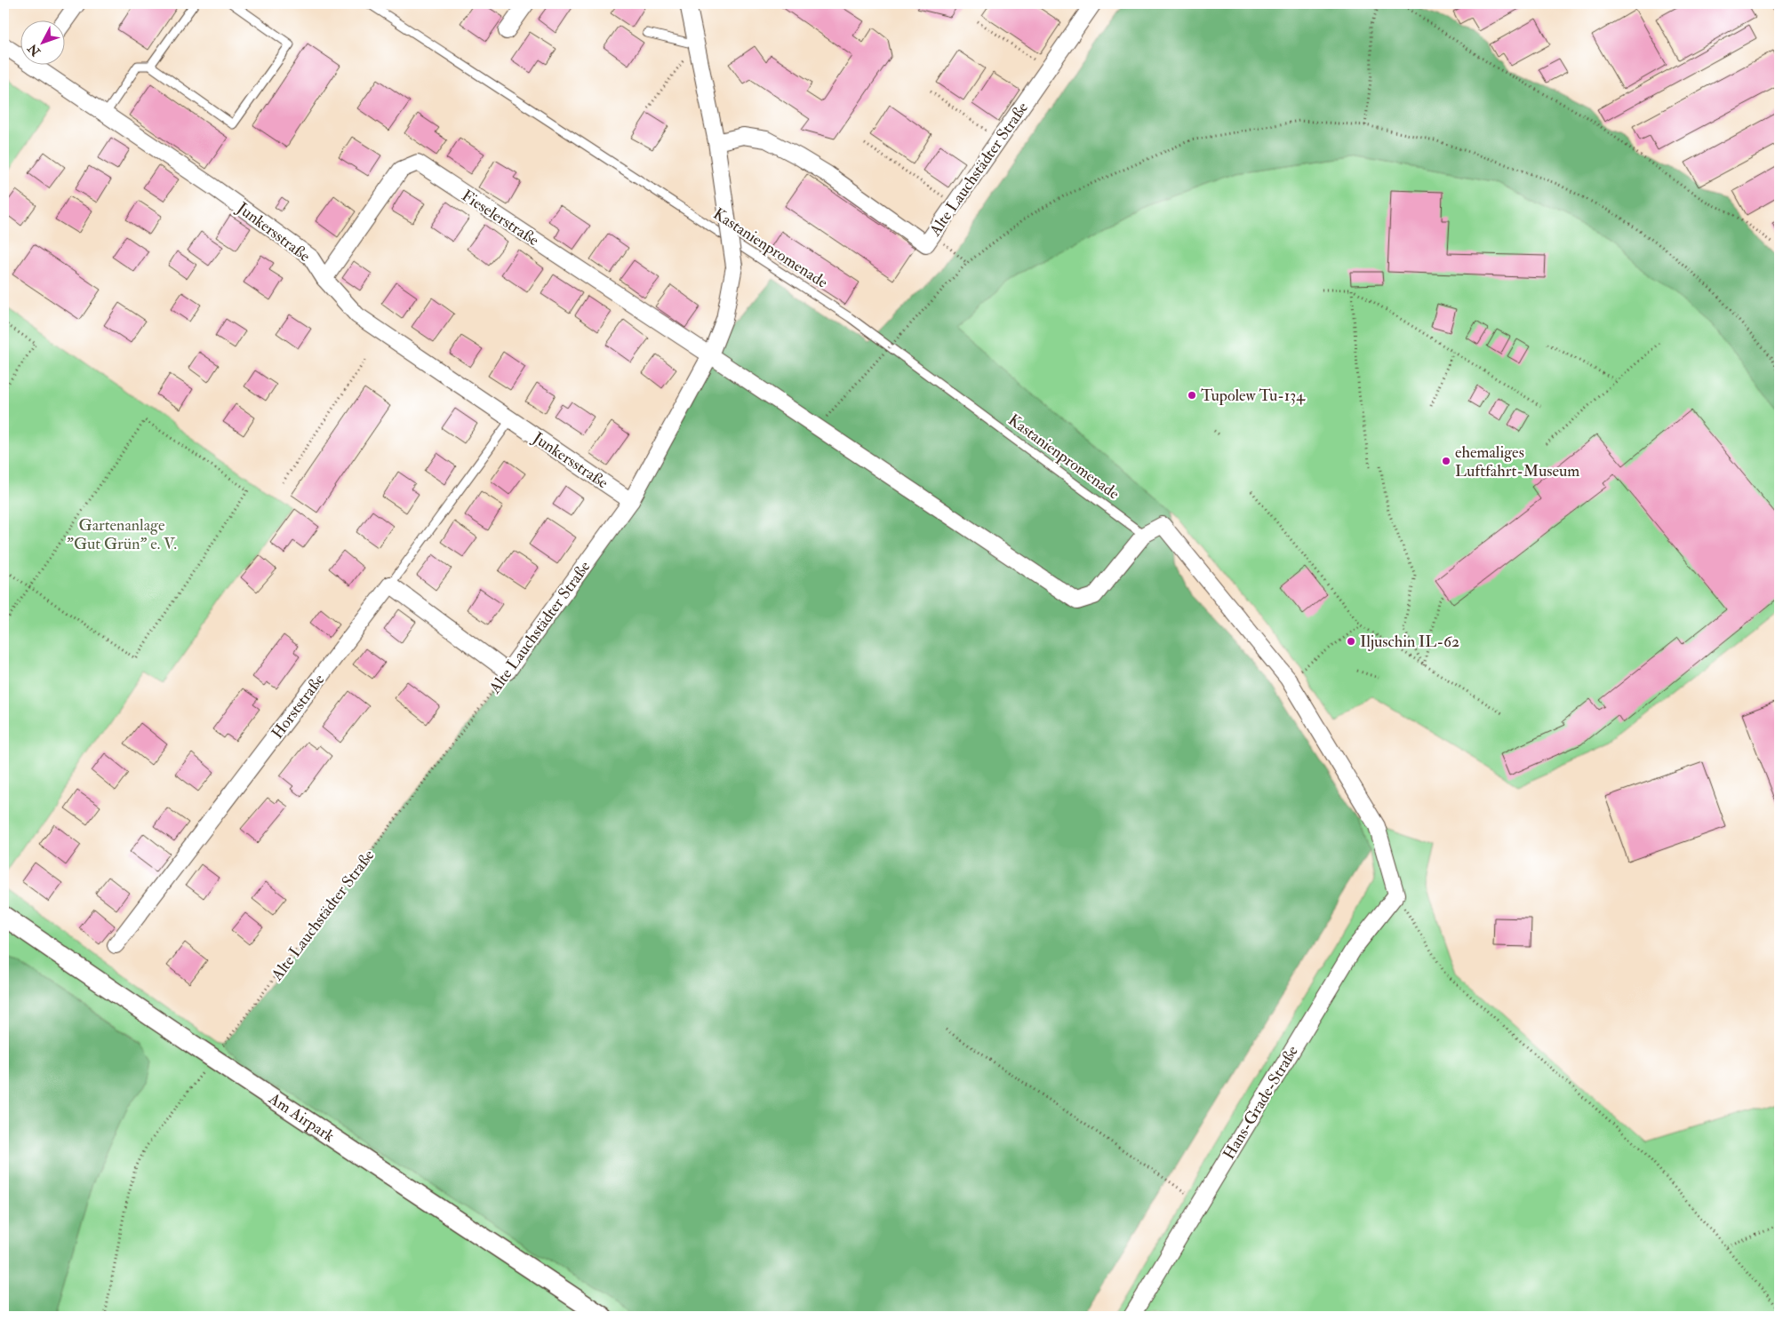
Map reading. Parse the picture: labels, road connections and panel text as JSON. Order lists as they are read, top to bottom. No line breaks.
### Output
{"streets":{"street":["Alte Lauchstädter Straße","Fieselerstraße","Junkersstraße","Horststraße","Hans-Grade-Straße","Am Airpark"],"lane":["Kastanienpromenade"]},"crossings":[["Alte Lauchstädter Straße","Fieselerstraße"],["Alte Lauchstädter Straße","Junkersstraße"],["Alte Lauchstädter Straße","Am Airpark"],["Fieselerstraße","Junkersstraße"]],"parks":["Gartenanlage \"Gut Grün\" e. V."],"places":["Tupolew Tu-134","ehemaliges Luftfahrt-Museum","Iljuschin IL-62"],"north":"bottom left"}
